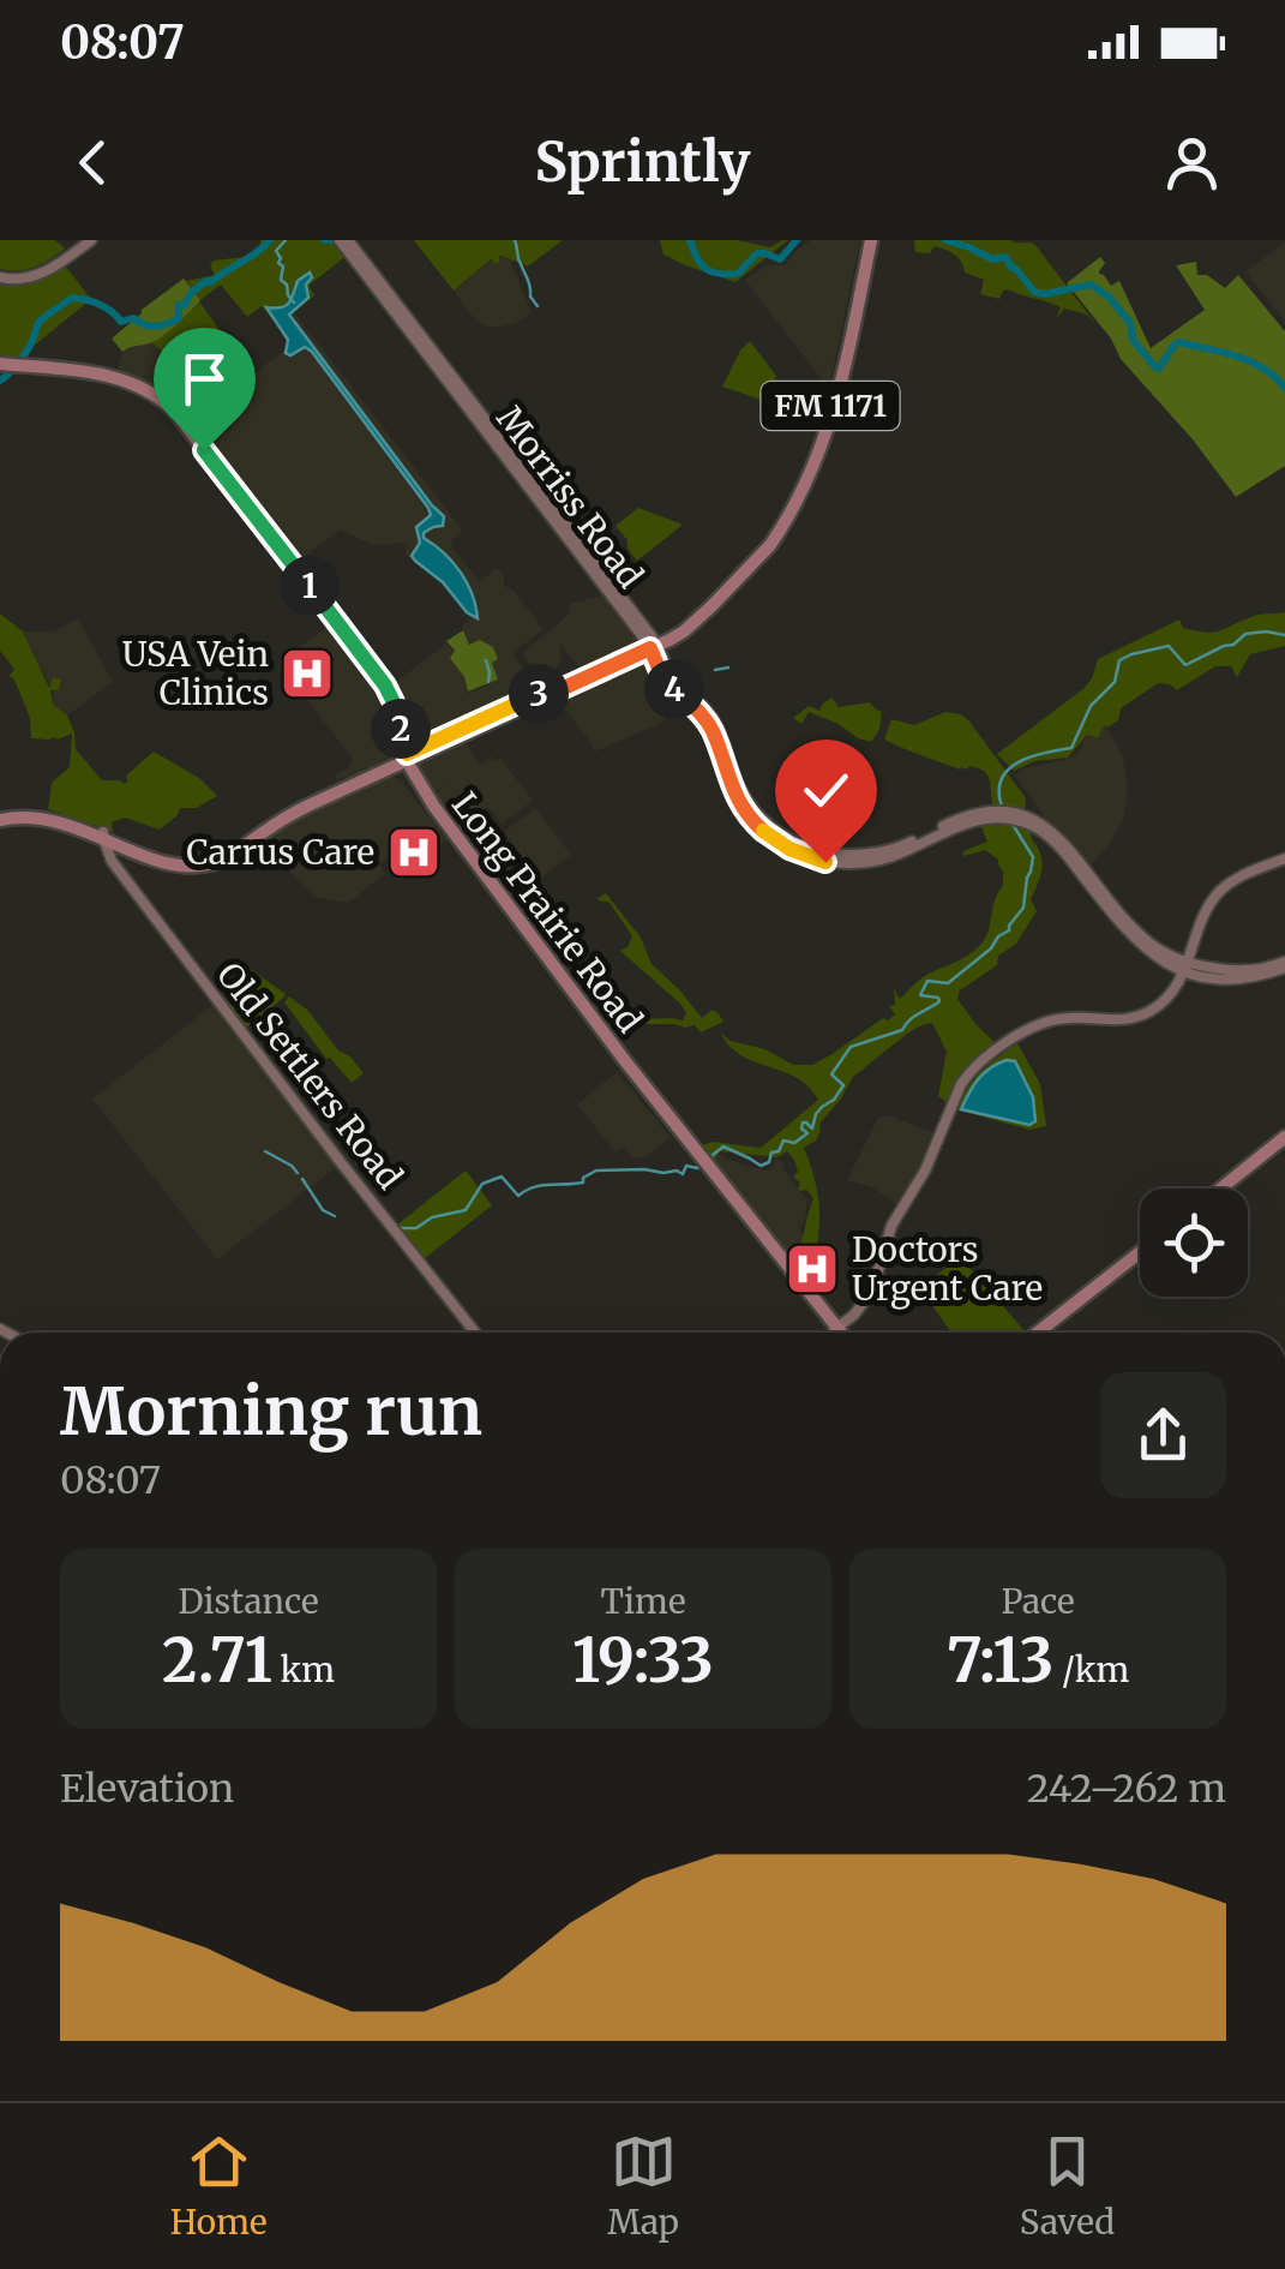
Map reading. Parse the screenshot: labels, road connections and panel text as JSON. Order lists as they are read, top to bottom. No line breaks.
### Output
{"streets":{"main road":["FM 1171","Morriss Road","Long Prairie Road","Old Settlers Road"]},"crossings":[["FM 1171","Morriss Road"],["FM 1171","Long Prairie Road"],["FM 1171","Old Settlers Road"]],"places":{"hospital":["USA Vein Clinics","Carrus Care","Doctors Urgent Care"]},"page":{"status":"08:07","header":"Sprintly","pins":["1","4","3","2"],"heading":["Morning run","08:07"],"stats":[["Distance","2.71 km"],["Time","19:33"],["Pace","7:13 /km"]],"chart":["Elevation","242–262 m"],"tabs":["Home","Map","Saved"]}}
